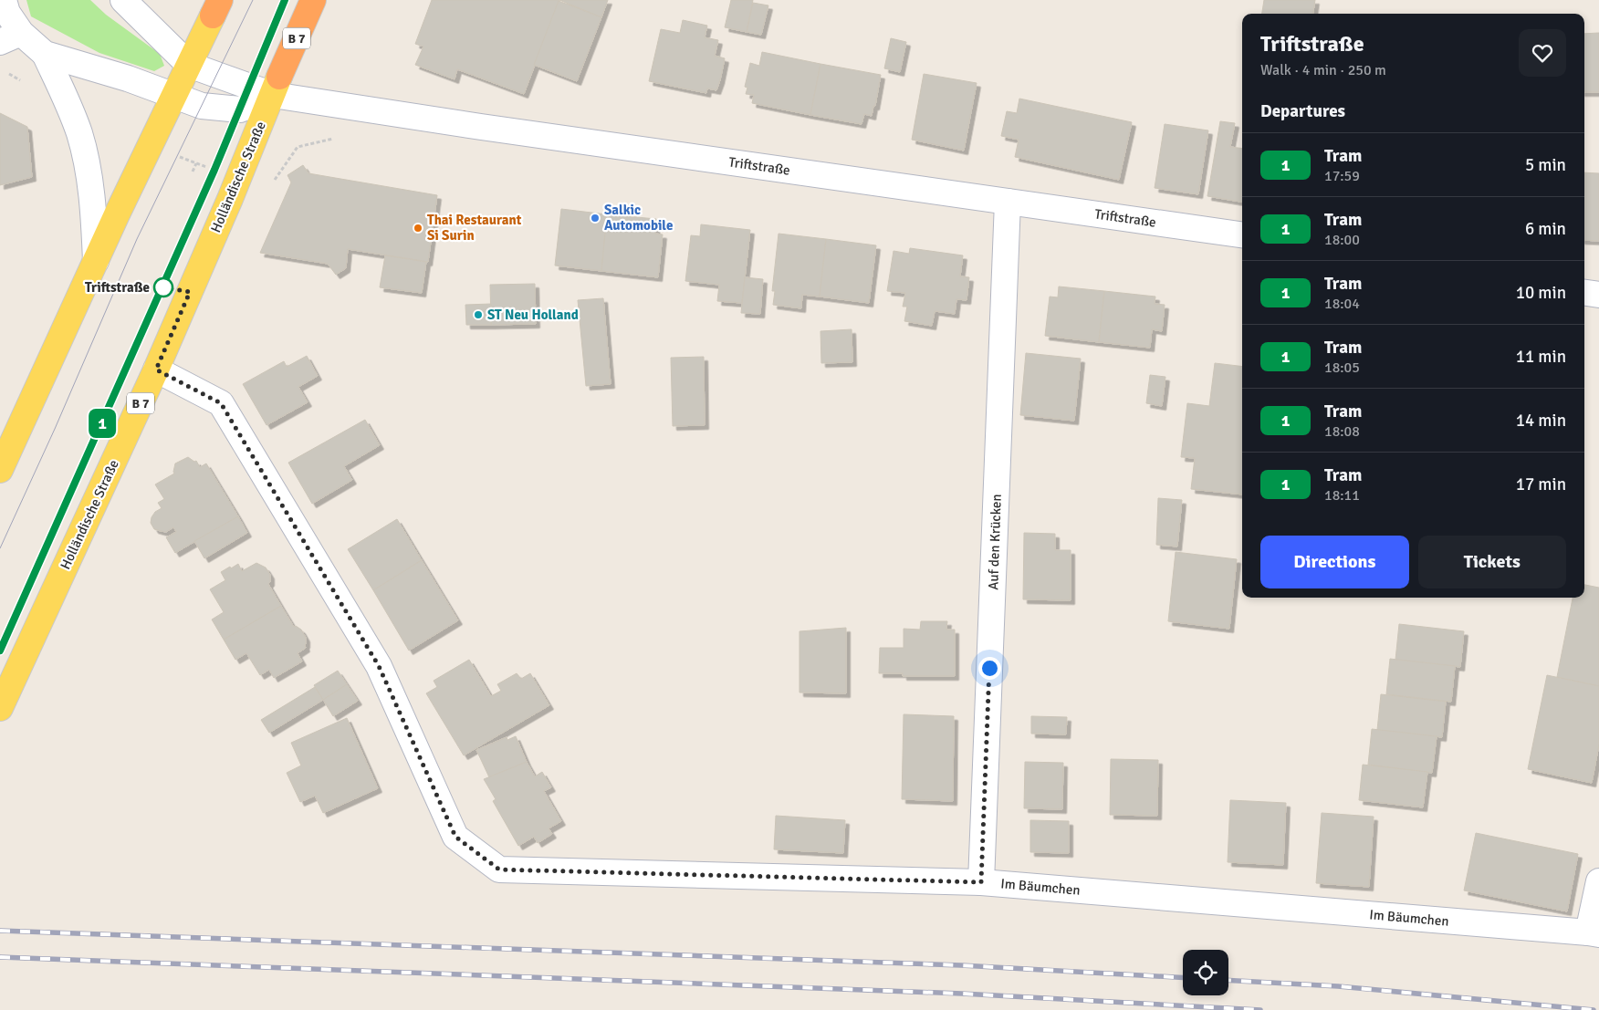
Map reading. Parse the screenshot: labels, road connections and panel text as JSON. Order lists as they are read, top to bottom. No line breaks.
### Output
{"streets":{"highway":["B 7","Holländische Straße"],"street":["Triftstraße","Auf den Krücken","Im Bäumchen"]},"crossings":[["Triftstraße","Holländische Straße"],["Triftstraße","Auf den Krücken"],["Holländische Straße","Im Bäumchen"],["Auf den Krücken","Im Bäumchen"]],"places":["Salkic Automobile","Thai Restaurant Si Surin","Triftstraße","ST Neu Holland"],"lines":["tram line 1"],"page":{"on_map":"1","heading":[["Triftstraße","Walk · 4 min · 250 m"],"Departures"],"list":[{"mark":"1","name":"Tram","note":"17:59","value":"5 min"},{"mark":"1","name":"Tram","note":"18:00","value":"6 min"},{"mark":"1","name":"Tram","note":"18:04","value":"10 min"},{"mark":"1","name":"Tram","note":"18:05","value":"11 min"},{"mark":"1","name":"Tram","note":"18:08","value":"14 min"},{"mark":"1","name":"Tram","note":"18:11","value":"17 min"}],"buttons":["Directions","Tickets"]}}
